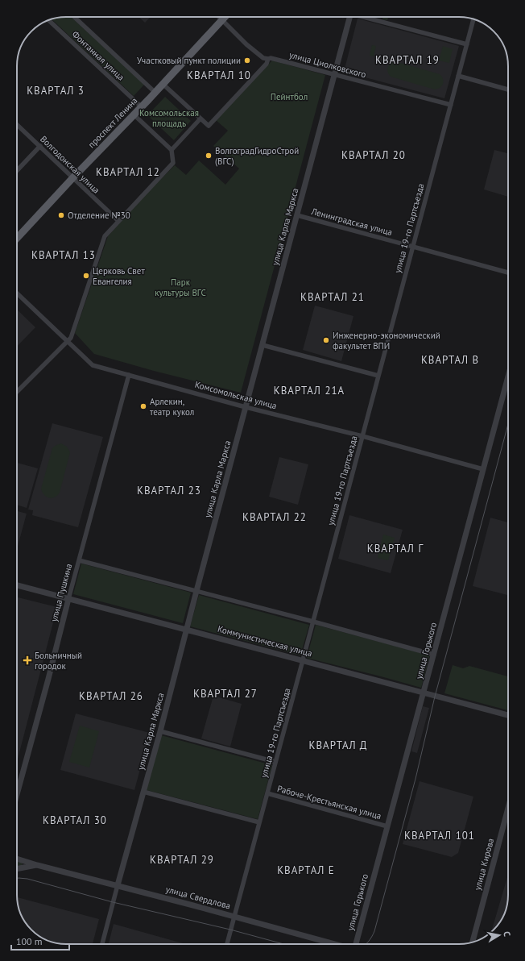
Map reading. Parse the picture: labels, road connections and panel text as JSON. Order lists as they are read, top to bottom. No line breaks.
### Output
{"streets":{"main road":["проспект Ленина"],"street":["Фонтанная улица","улица Циолковского","Волгодонская улица","Ленинградская улица","улица Карла Маркса","улица 19-го Партсъезда","Комсомольская улица","улица Пушкина","Коммунистическая улица","улица Горького","Рабоче-Крестьянская улица","улица Кирова","улица Свердлова"]},"crossings":[["Фонтанная улица","проспект Ленина"],["улица Циолковского","проспект Ленина"],["улица Циолковского","улица Карла Маркса"],["улица Циолковского","улица 19-го Партсъезда"],["проспект Ленина","Волгодонская улица"],["Ленинградская улица","улица Карла Маркса"],["Ленинградская улица","улица 19-го Партсъезда"],["улица Карла Маркса","Комсомольская улица"],["улица Карла Маркса","Коммунистическая улица"],["улица Карла Маркса","улица Свердлова"],["улица 19-го Партсъезда","Комсомольская улица"],["улица 19-го Партсъезда","Коммунистическая улица"],["улица 19-го Партсъезда","Рабоче-Крестьянская улица"],["улица 19-го Партсъезда","улица Свердлова"],["Комсомольская улица","улица Пушкина"],["Комсомольская улица","улица Горького"],["улица Пушкина","Коммунистическая улица"],["Коммунистическая улица","улица Горького"],["улица Горького","Рабоче-Крестьянская улица"]],"districts":["КВАРТАЛ 19","КВАРТАЛ 10","КВАРТАЛ 3","КВАРТАЛ 20","КВАРТАЛ 12","КВАРТАЛ 13","КВАРТАЛ 21","КВАРТАЛ В","КВАРТАЛ 21А","КВАРТАЛ 23","КВАРТАЛ 22","КВАРТАЛ Г","КВАРТАЛ 27","КВАРТАЛ 26","КВАРТАЛ Д","КВАРТАЛ 30","КВАРТАЛ 101","КВАРТАЛ 29","КВАРТАЛ Е"],"parks":["Пейнтбол","Комсомольская площадь","Парк культуры ВГС"],"places":{"other":["Участковый пункт полиции","ВолгоградГидроСтрой (ВГС)","Отделение №30","Церковь Свет Евангелия","Инженерно-экономический факультет ВПИ","Арлекин, театр кукол"],"health":["Больничный городок"]},"scale_bar":"100 m","north":"right"}
